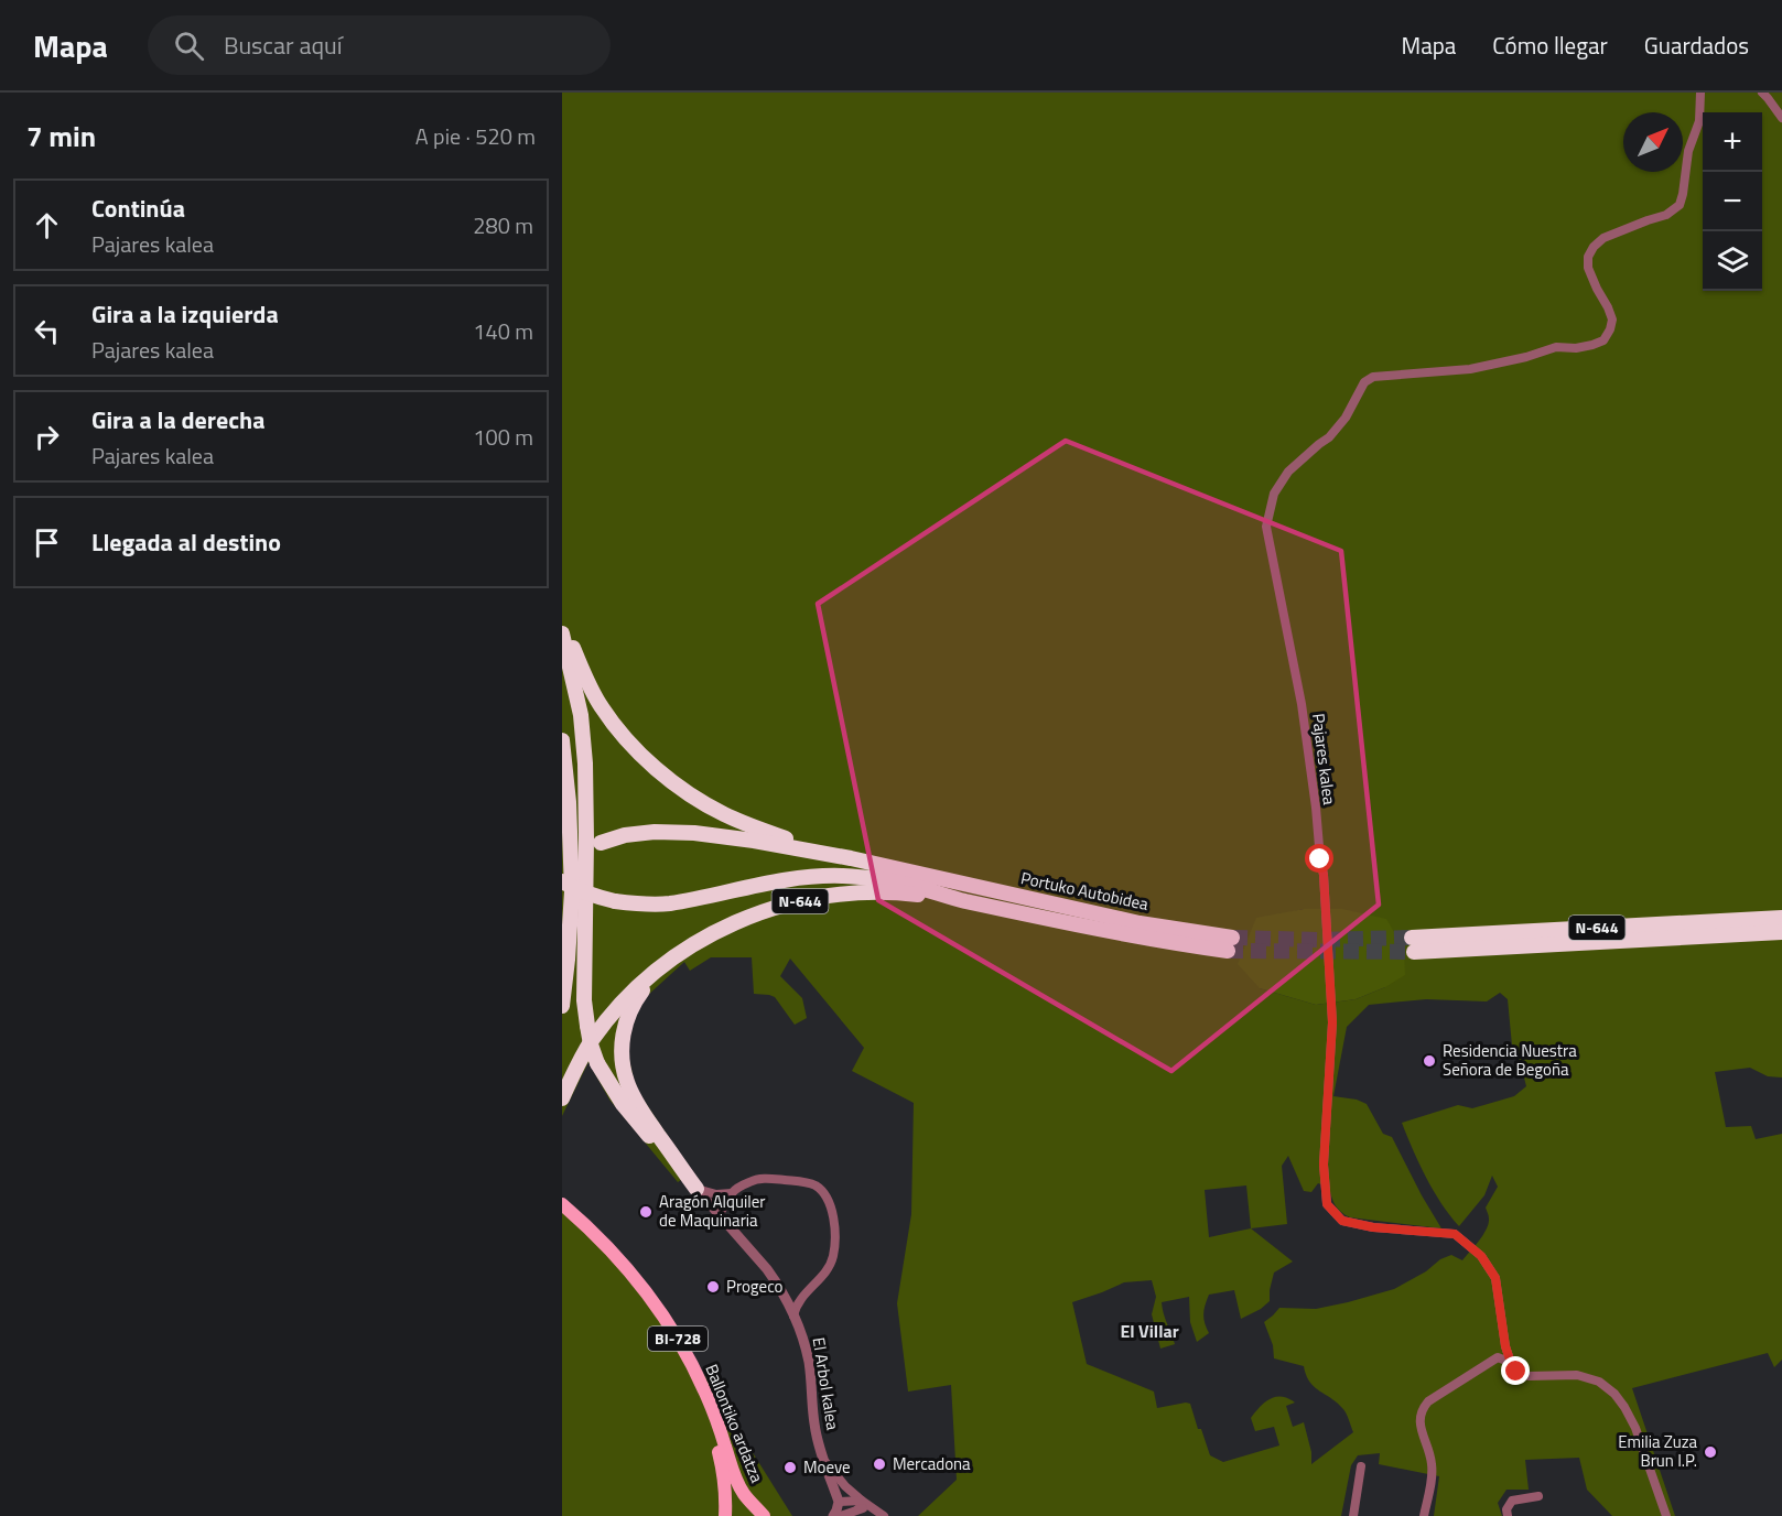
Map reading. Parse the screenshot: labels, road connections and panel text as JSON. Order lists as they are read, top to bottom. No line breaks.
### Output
{"streets":{"highway":["Portuko Autobidea","N-644"],"main road":["BI-728","Ballontiko ardatza"],"street":["Pajares kalea","El Arbol kalea"]},"crossings":[["Portuko Autobidea","N-644"],["N-644","El Arbol kalea"]],"districts":["El Villar"],"places":["Residencia Nuestra Señora de Begoña","Aragón Alquiler de Maquinaria","Progeco","Emilia Zuza Brun I.P.","Mercadona","Moeve"],"north":"top right","page":{"header":"Mapa","search":"Buscar aquí","nav":["Mapa","Cómo llegar","Guardados"],"heading":["7 min","A pie · 520 m"],"map_buttons":["+","−"],"list":[["Continúa","Pajares kalea","280 m"],["Gira a la izquierda","Pajares kalea","140 m"],["Gira a la derecha","Pajares kalea","100 m"],"Llegada al destino"]}}
